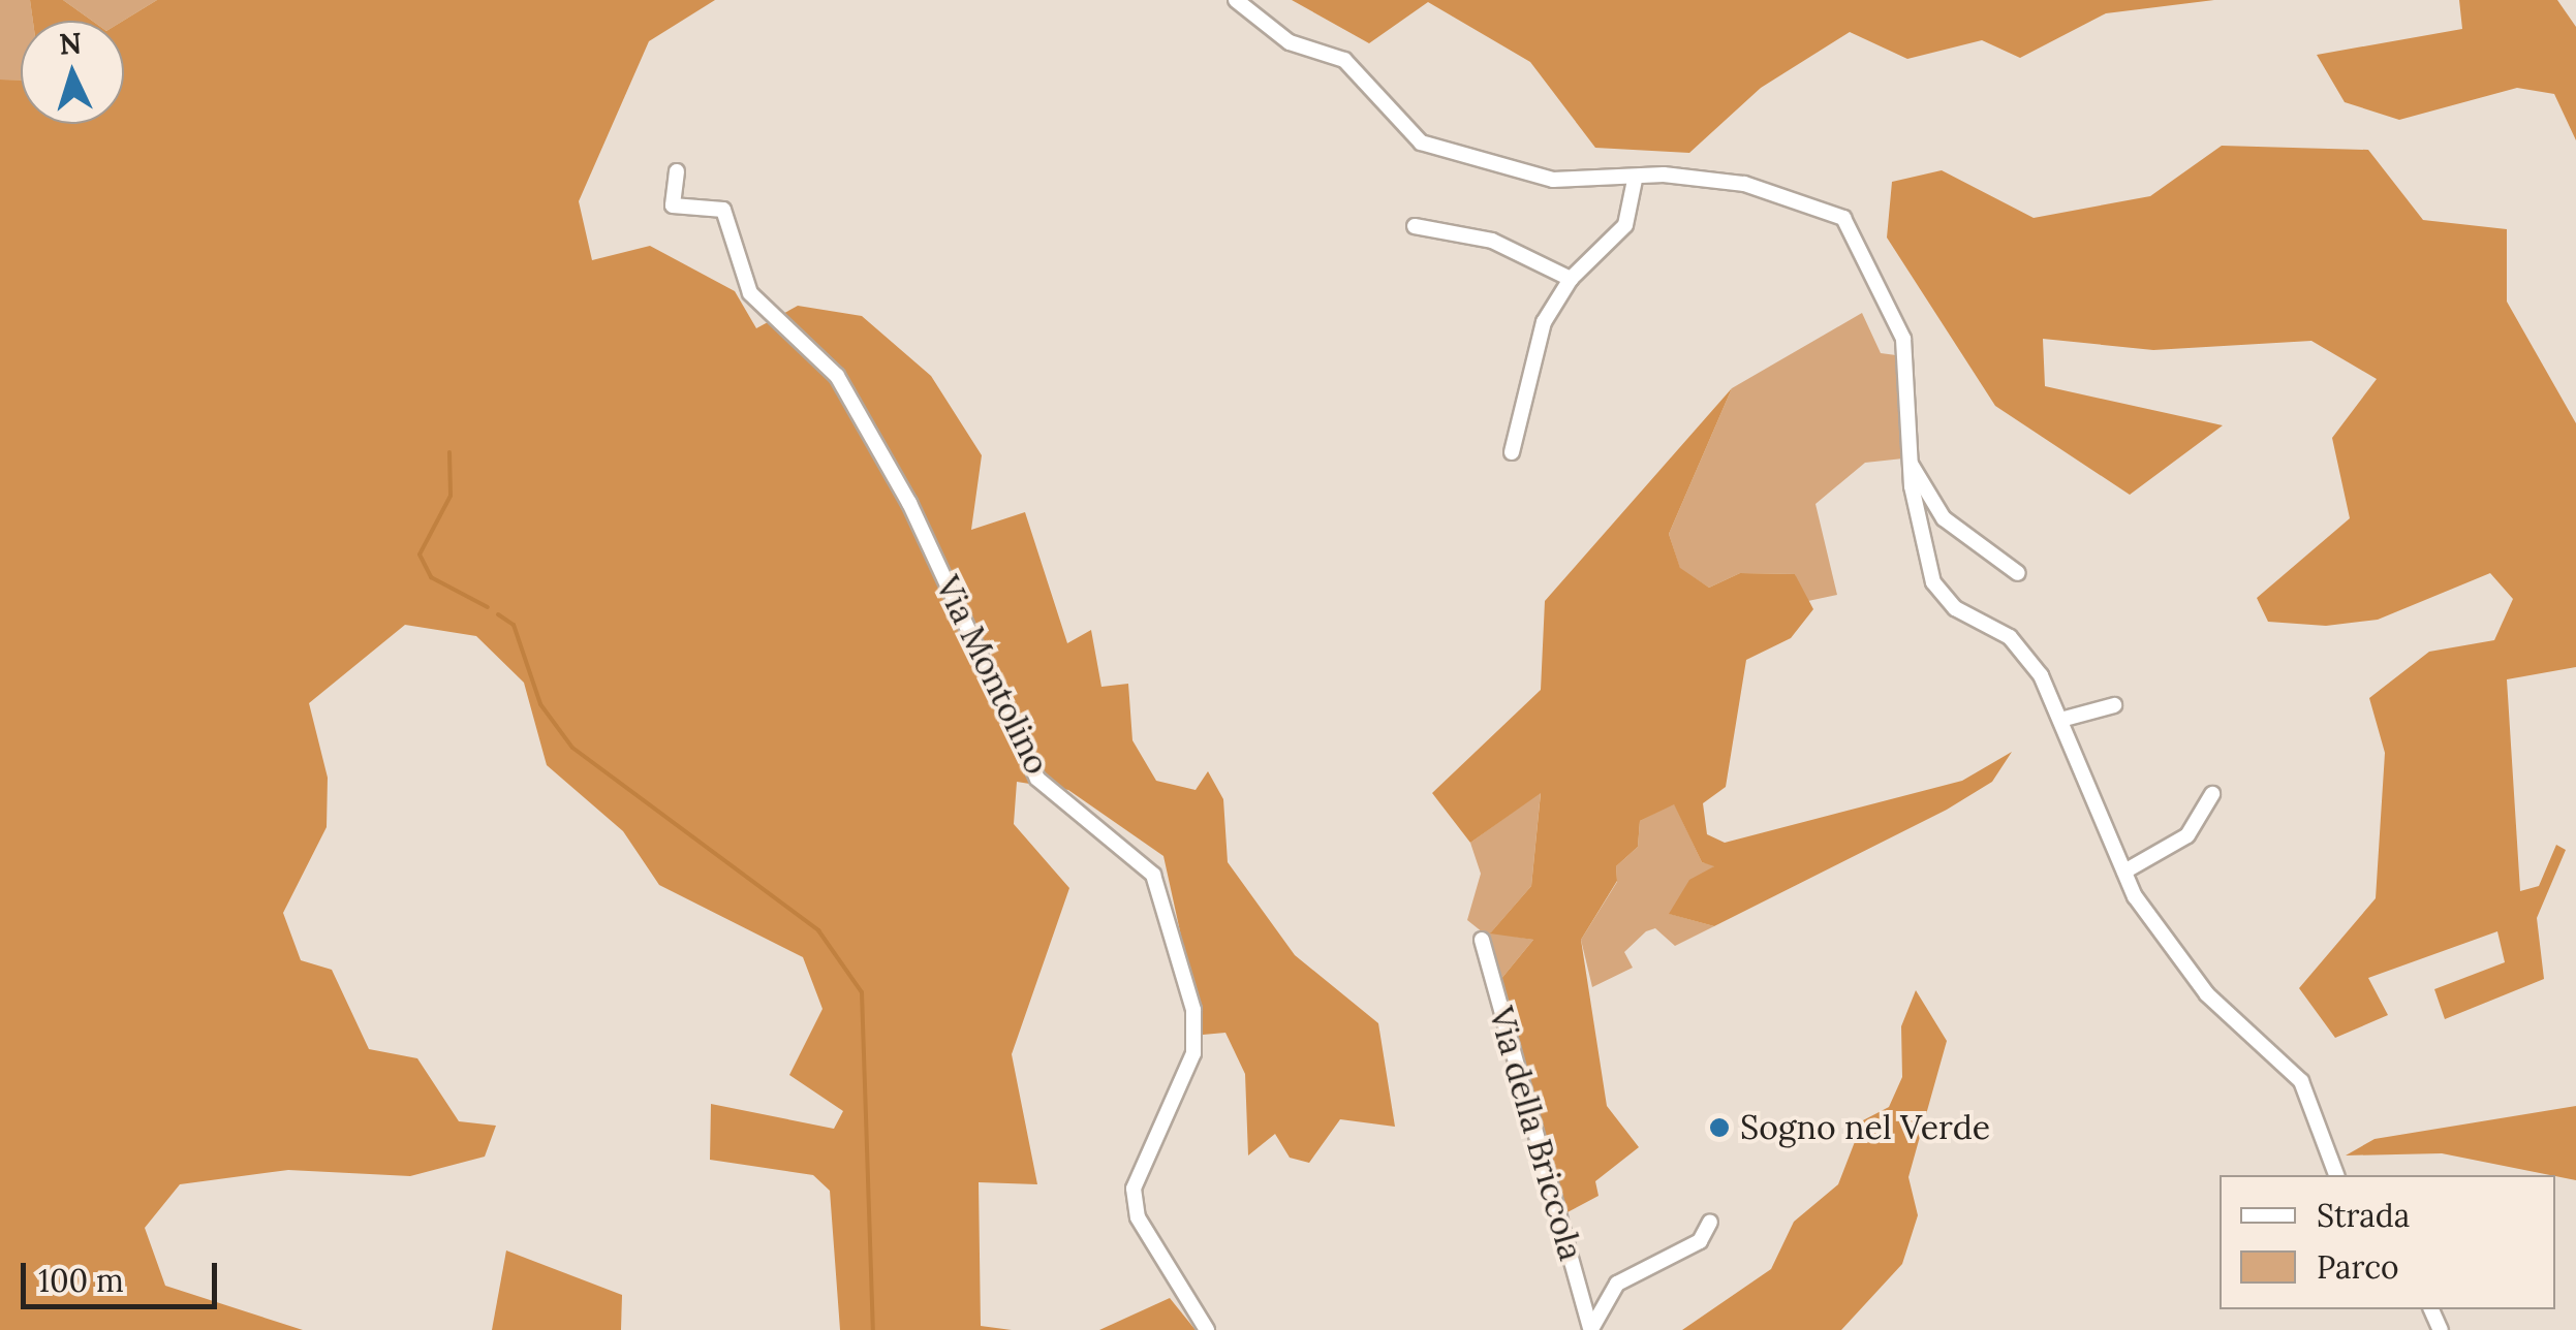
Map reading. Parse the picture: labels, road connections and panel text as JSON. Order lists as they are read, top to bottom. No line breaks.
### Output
{"streets":{"street":["Via Montolino","Via della Briccola"]},"places":["Sogno nel Verde"],"legend":["Strada","Parco"],"scale_bar":"100 m","north":"top"}
